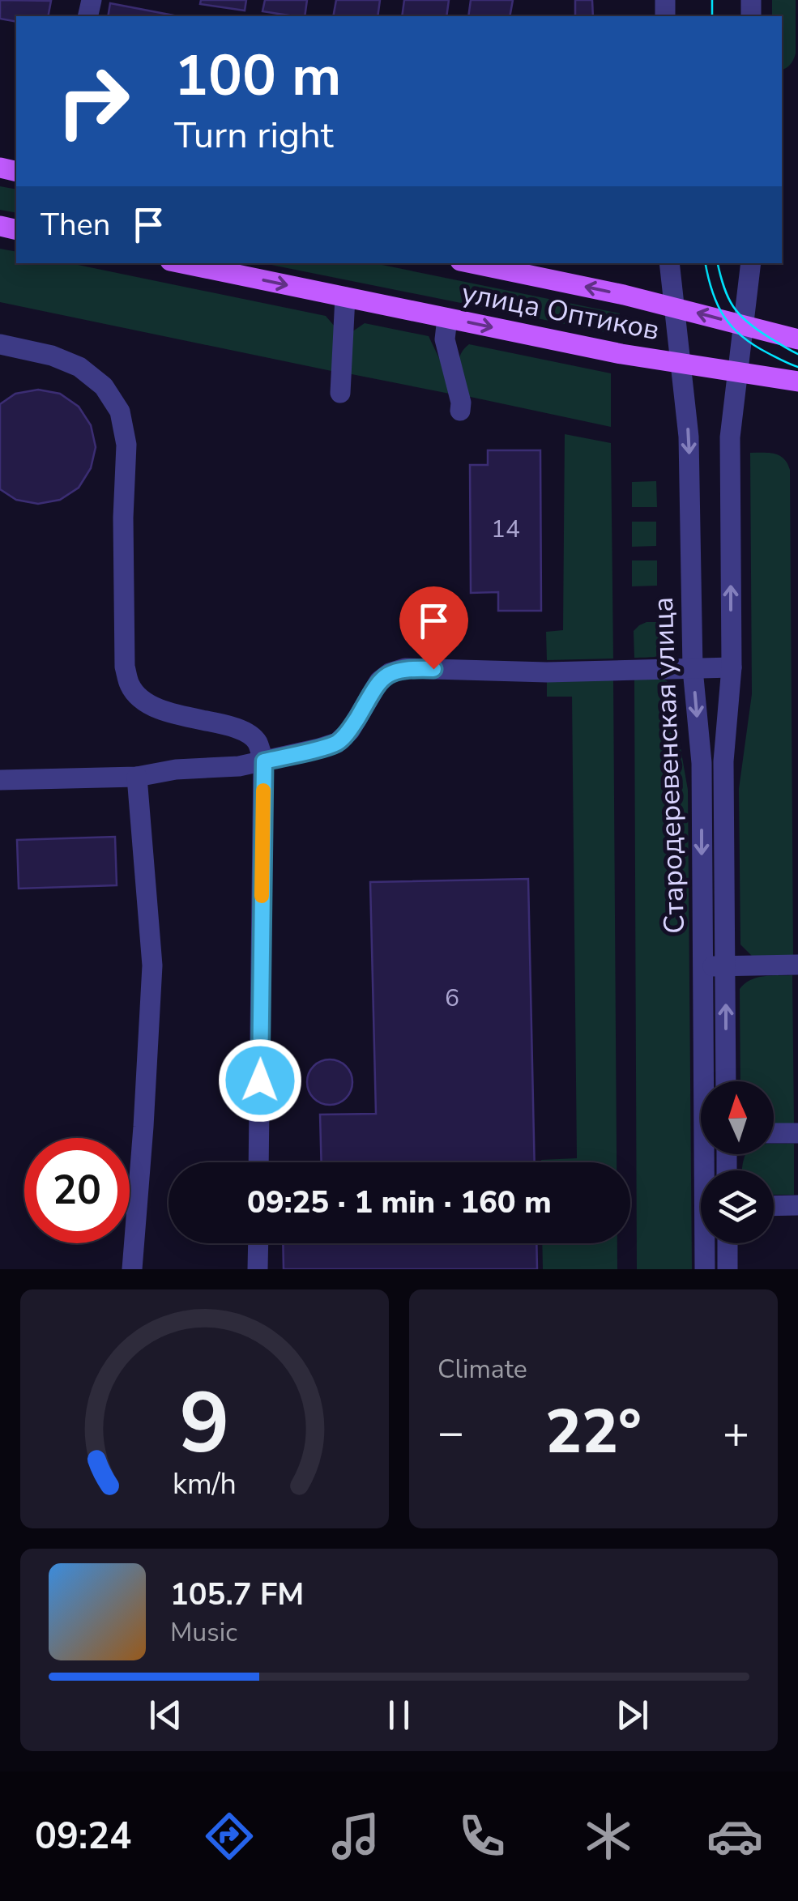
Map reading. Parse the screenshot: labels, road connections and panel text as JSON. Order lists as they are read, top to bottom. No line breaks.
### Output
{"streets":{"main road":["улица Оптиков"],"street":["Стародеревенская улица"]},"crossings":[["улица Оптиков","Стародеревенская улица"]],"house_numbers":["14","6"],"north":"top","page":{"turn":["100 m","Turn right"],"then":"Then","limit":"20","trip":"09:25 · 1 min · 160 m","tile":"Climate","heat":["−","22°","+"],"song":["105.7 FM","Music"],"tabs":"09:24","gauge":["9","km/h"]}}
